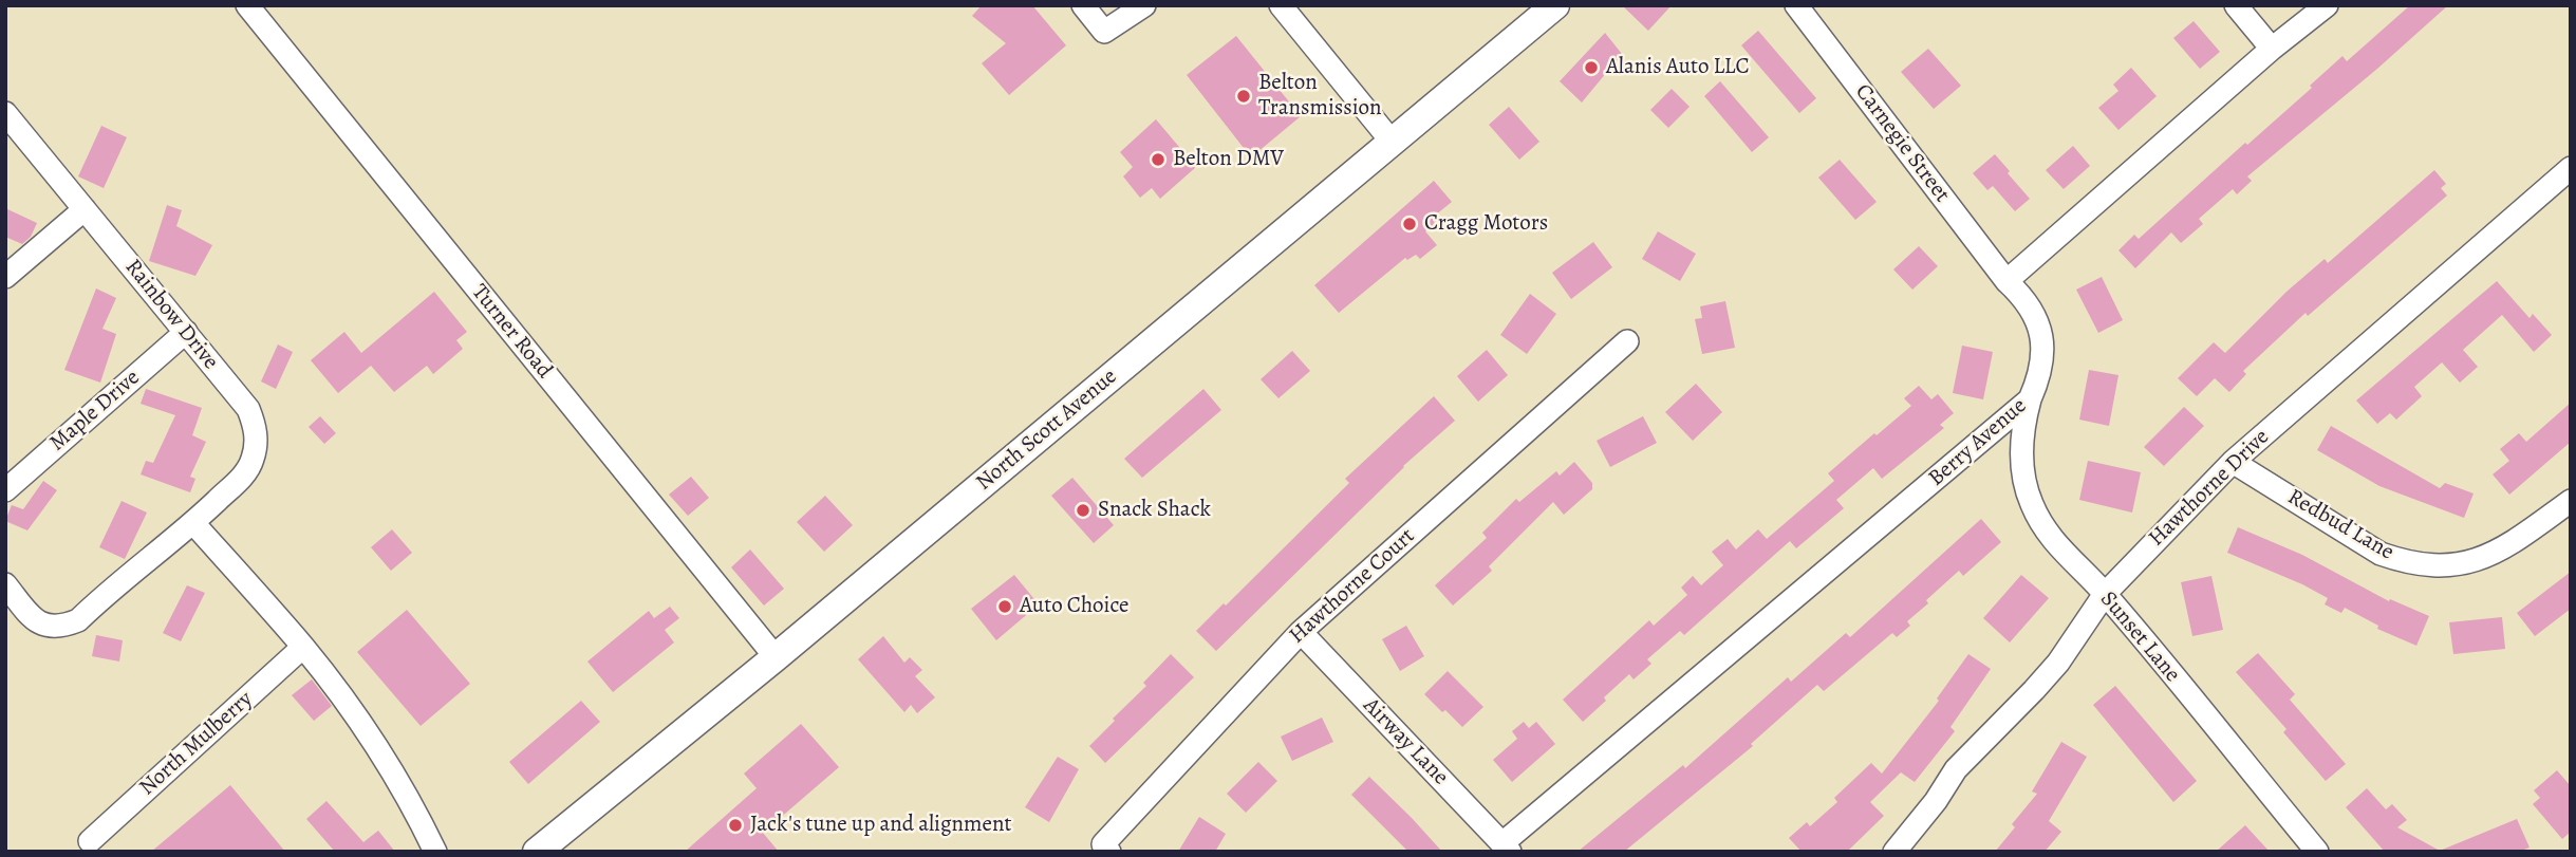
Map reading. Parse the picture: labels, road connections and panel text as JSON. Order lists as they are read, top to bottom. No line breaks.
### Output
{"streets":{"main road":["North Scott Avenue"],"street":["Carnegie Street","Rainbow Drive","Turner Road","Maple Drive","Berry Avenue","Hawthorne Drive","Redbud Lane","Hawthorne Court","Sunset Lane","Airway Lane","North Mulberry"]},"crossings":[["Carnegie Street","Berry Avenue"],["Rainbow Drive","Maple Drive"],["Turner Road","North Scott Avenue"],["Berry Avenue","Sunset Lane"],["Berry Avenue","Airway Lane"],["Hawthorne Drive","Redbud Lane"],["Hawthorne Drive","Sunset Lane"],["Hawthorne Court","Airway Lane"]],"places":["Alanis Auto LLC","Belton Transmission","Belton DMV","Cragg Motors","Snack Shack","Auto Choice","Jack's tune up and alignment"]}
